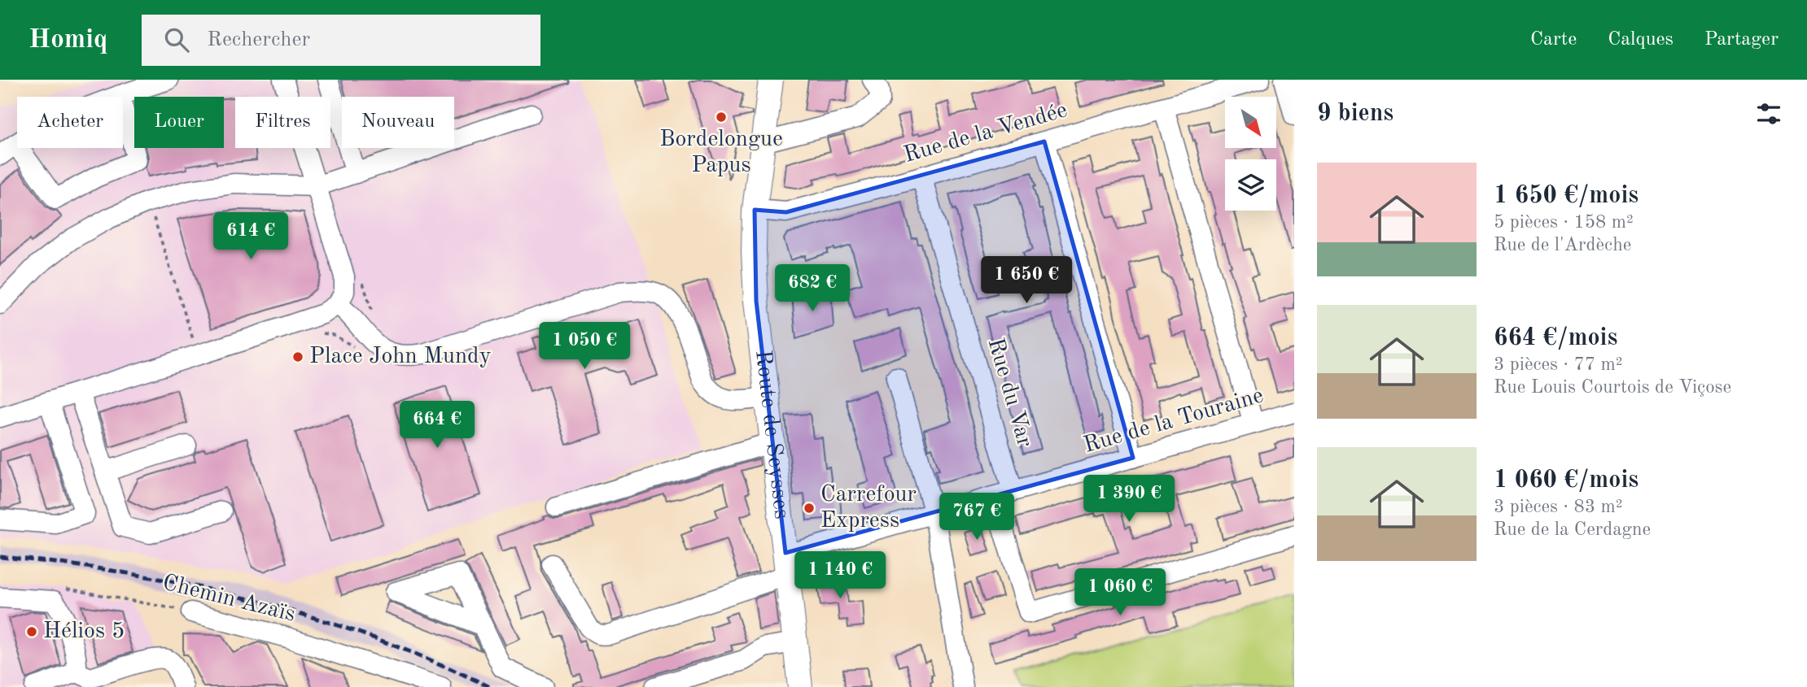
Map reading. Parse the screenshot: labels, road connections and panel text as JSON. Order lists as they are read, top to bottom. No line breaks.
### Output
{"streets":{"main road":["Route de Seysses"],"street":["Rue de la Vendée","Rue du Var","Rue de la Touraine","Chemin Azaïs"]},"crossings":[["Rue de la Vendée","Rue du Var"],["Rue de la Vendée","Route de Seysses"],["Rue du Var","Rue de la Touraine"],["Rue de la Touraine","Route de Seysses"]],"places":["Bordelongue Papus","Place John Mundy","Carrefour Express","Hélios 5"],"north":"bottom right","page":{"header":"Homiq","search":"Rechercher","nav":["Carte","Calques","Partager"],"heading":"9 biens","chip":["Acheter","Louer","Filtres","Nouveau"],"list":[{"name":"1 650 €/mois","note":"5 pièces · 158 m² · Rue de l'Ardèche"},{"name":"664 €/mois","note":"3 pièces · 77 m² · Rue Louis Courtois de Viçose"},{"name":"1 060 €/mois","note":"3 pièces · 83 m² · Rue de la Cerdagne"}],"price":["614 €","1 650 €","682 €","1 050 €","664 €","1 390 €","767 €","1 140 €","1 060 €"]}}
